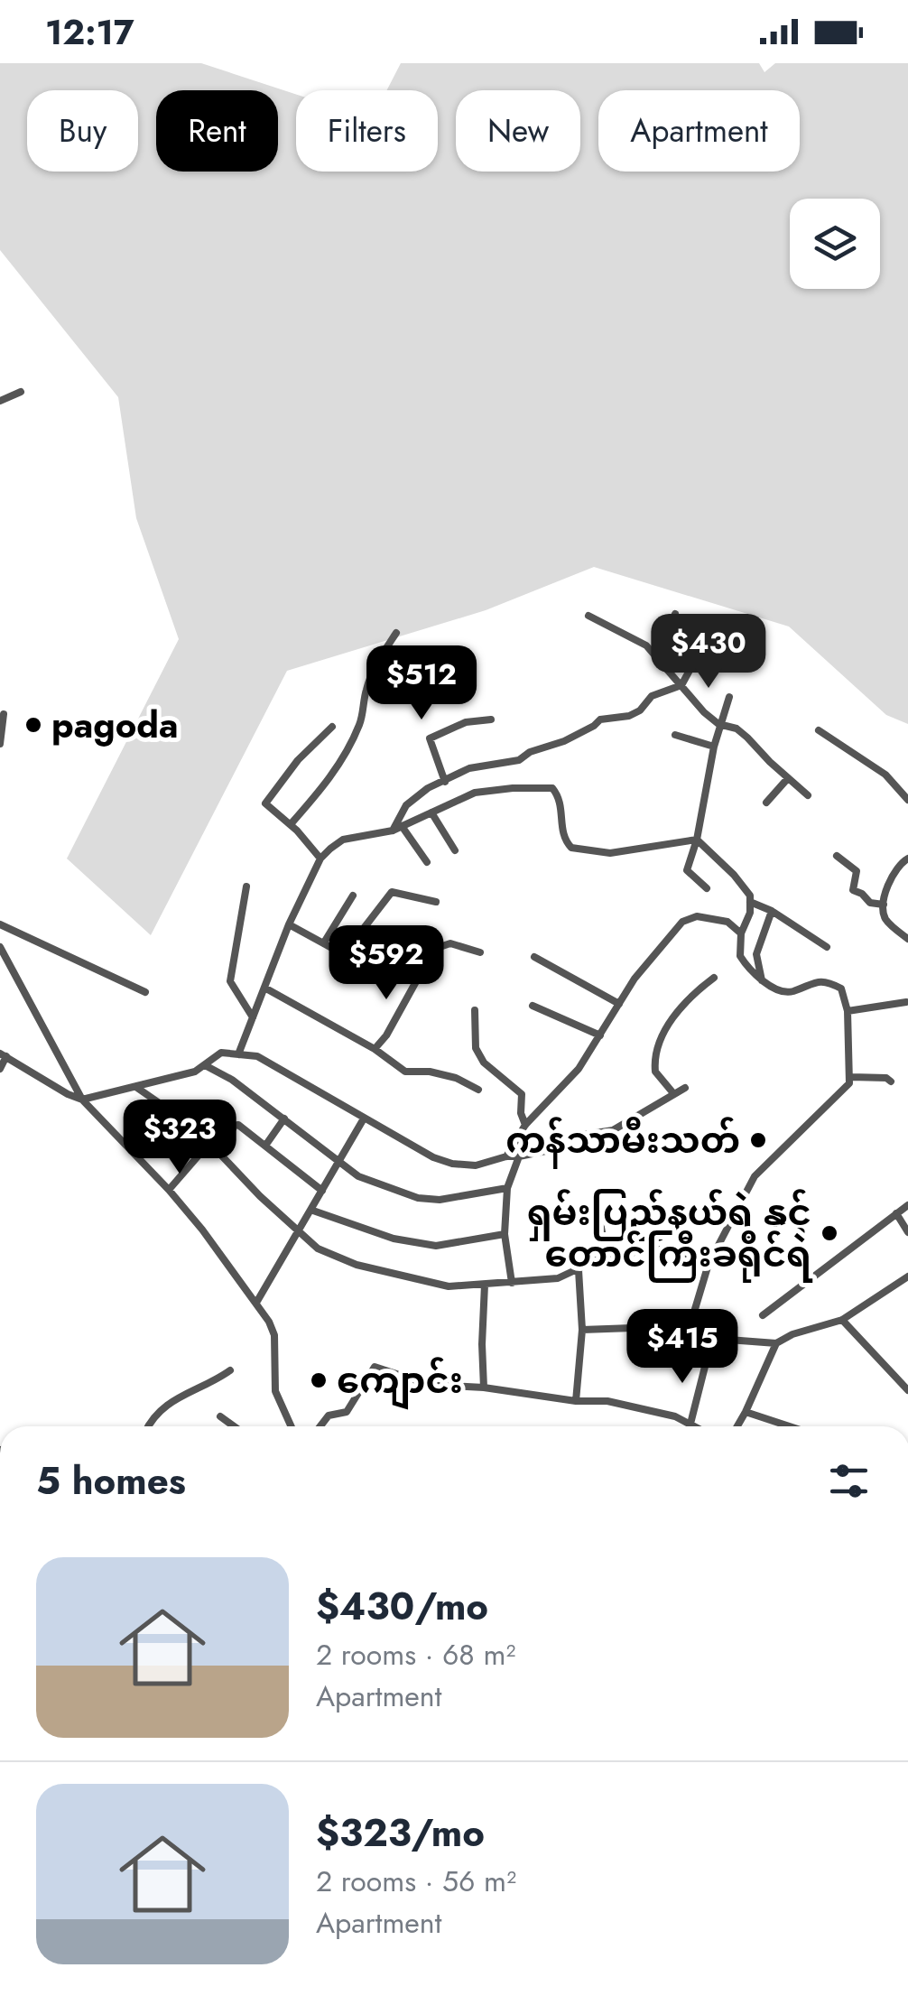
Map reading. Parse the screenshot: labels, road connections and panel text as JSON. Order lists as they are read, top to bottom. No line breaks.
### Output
{"places":["pagoda","ကန်သာမီးသတ်","ရှမ်းပြည်နယ်ရဲ နှင့် တောင်ကြီးခရိုင်ရဲ","ကျောင်း"],"page":{"status":"12:17","chip":["Buy","Rent","Filters","New","Apartment"],"price":["$430","$512","$592","$323","$415"],"heading":"5 homes","list":[{"name":"$430/mo","note":"2 rooms · 68 m² · Apartment"},{"name":"$323/mo","note":"2 rooms · 56 m² · Apartment"}]}}
